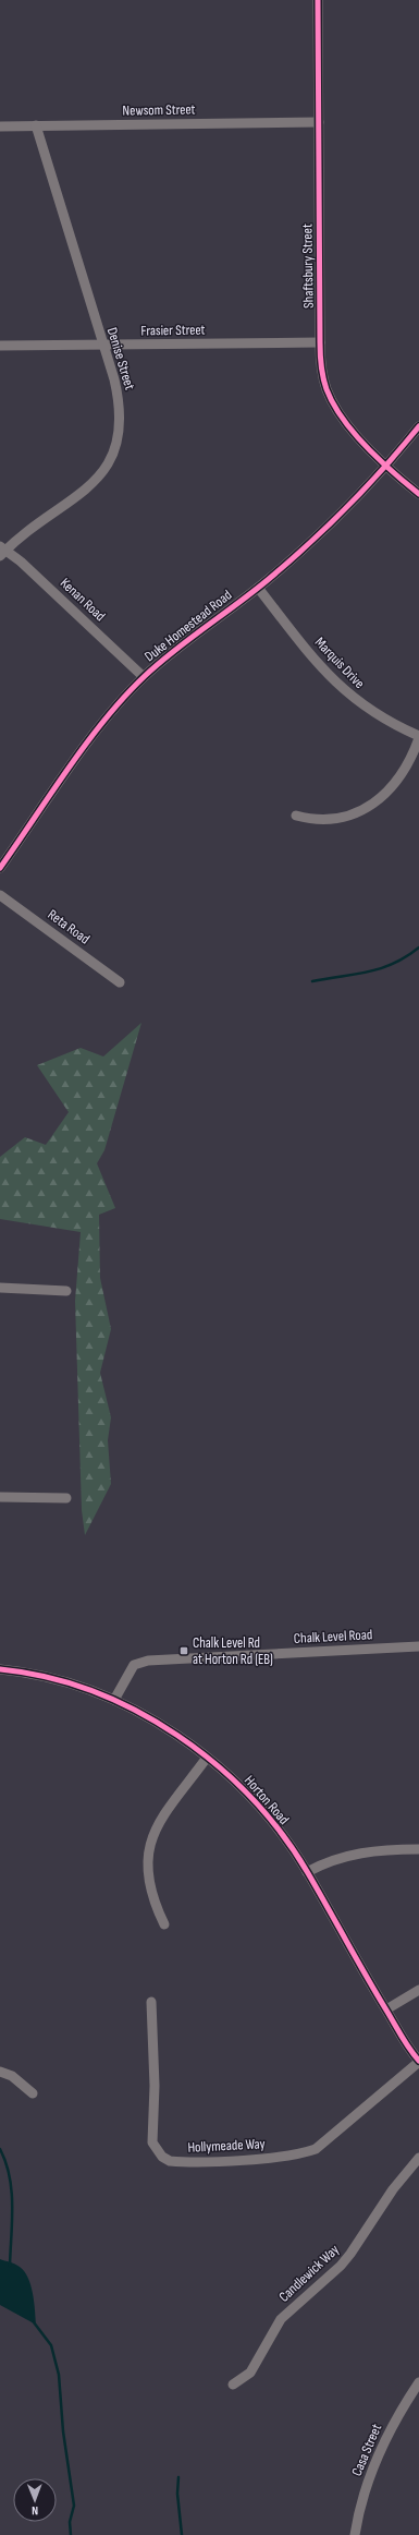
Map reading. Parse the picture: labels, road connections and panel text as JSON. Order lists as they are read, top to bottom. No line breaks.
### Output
{"streets":{"street":["Newsom Street","Shaftsbury Street","Frasier Street","Denise Street","Kenan Road","Duke Homestead Road","Marquis Drive","Reta Road","Chalk Level Road","Horton Road","Hollymeade Way","Candlewick Way","Casa Street"]},"crossings":[["Newsom Street","Shaftsbury Street"],["Newsom Street","Denise Street"],["Shaftsbury Street","Frasier Street"],["Shaftsbury Street","Duke Homestead Road"],["Frasier Street","Denise Street"],["Denise Street","Kenan Road"],["Kenan Road","Duke Homestead Road"],["Duke Homestead Road","Marquis Drive"],["Chalk Level Road","Horton Road"],["Horton Road","Hollymeade Way"]],"places":{"transit":["Chalk Level Rd at Horton Rd (EB)"]},"north":"bottom"}
